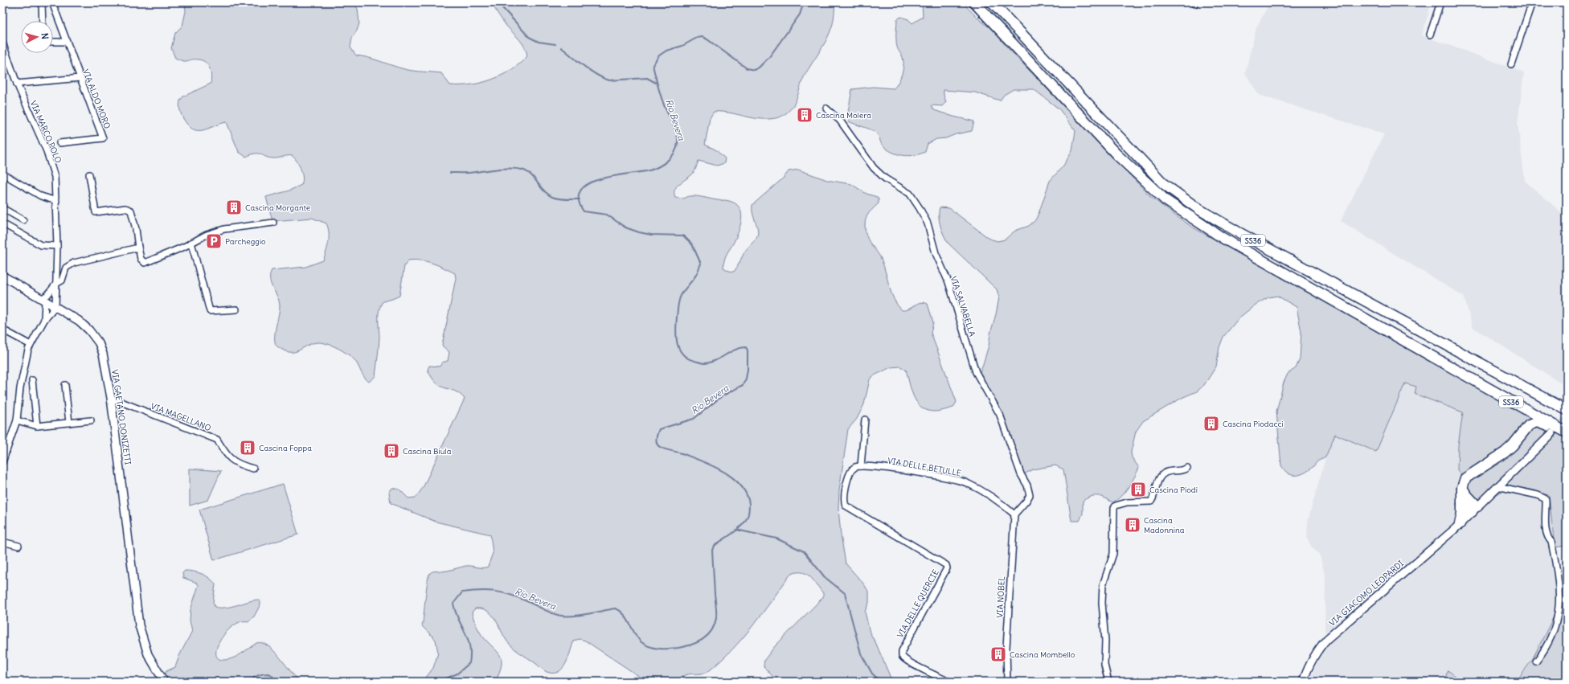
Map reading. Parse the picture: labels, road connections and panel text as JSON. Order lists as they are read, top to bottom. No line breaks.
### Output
{"streets":{"highway":["SS36"],"street":["VIA ALDO MORO","VIA MARCO POLO","VIA SALVABELLA","VIA GAETANO DONIZETTI","VIA MAGELLANO","VIA DELLE BETULLE","VIA GIACOMO LEOPARDI","VIA NOBEL","VIA DELLE QUERCIE"]},"crossings":[["VIA MARCO POLO","VIA GAETANO DONIZETTI"],["VIA SALVABELLA","VIA DELLE BETULLE"],["VIA SALVABELLA","VIA NOBEL"],["VIA GAETANO DONIZETTI","VIA MAGELLANO"],["VIA DELLE BETULLE","VIA NOBEL"],["VIA DELLE BETULLE","VIA DELLE QUERCIE"]],"water":["Rio Bevera"],"places":{"building":["Cascina Molera","Cascina Morgante","Cascina Piodacci","Cascina Foppa","Cascina Biula","Cascina Piodi","Cascina Madonnina","Cascina Mombello"],"parking":["Parcheggio"]},"north":"right"}
